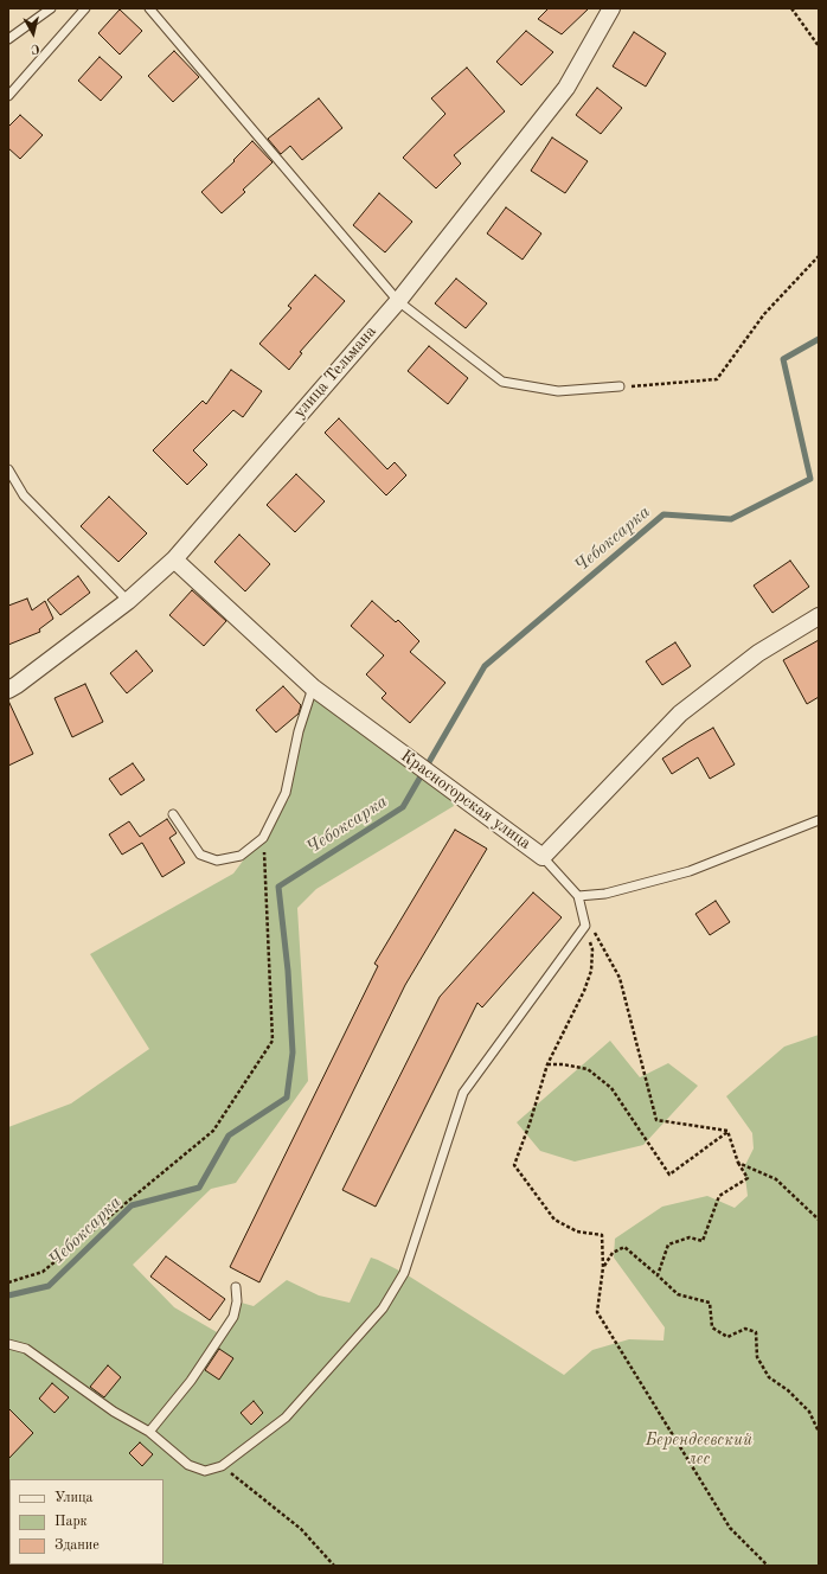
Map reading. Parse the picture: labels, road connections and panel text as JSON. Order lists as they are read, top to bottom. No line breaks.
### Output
{"streets":{"street":["улица Тельмана","Красногорская улица"]},"crossings":[["улица Тельмана","Красногорская улица"]],"water":["Чебоксарка"],"parks":["Берендеевский лес"],"legend":["Улица","Парк","Здание"],"north":"bottom"}
